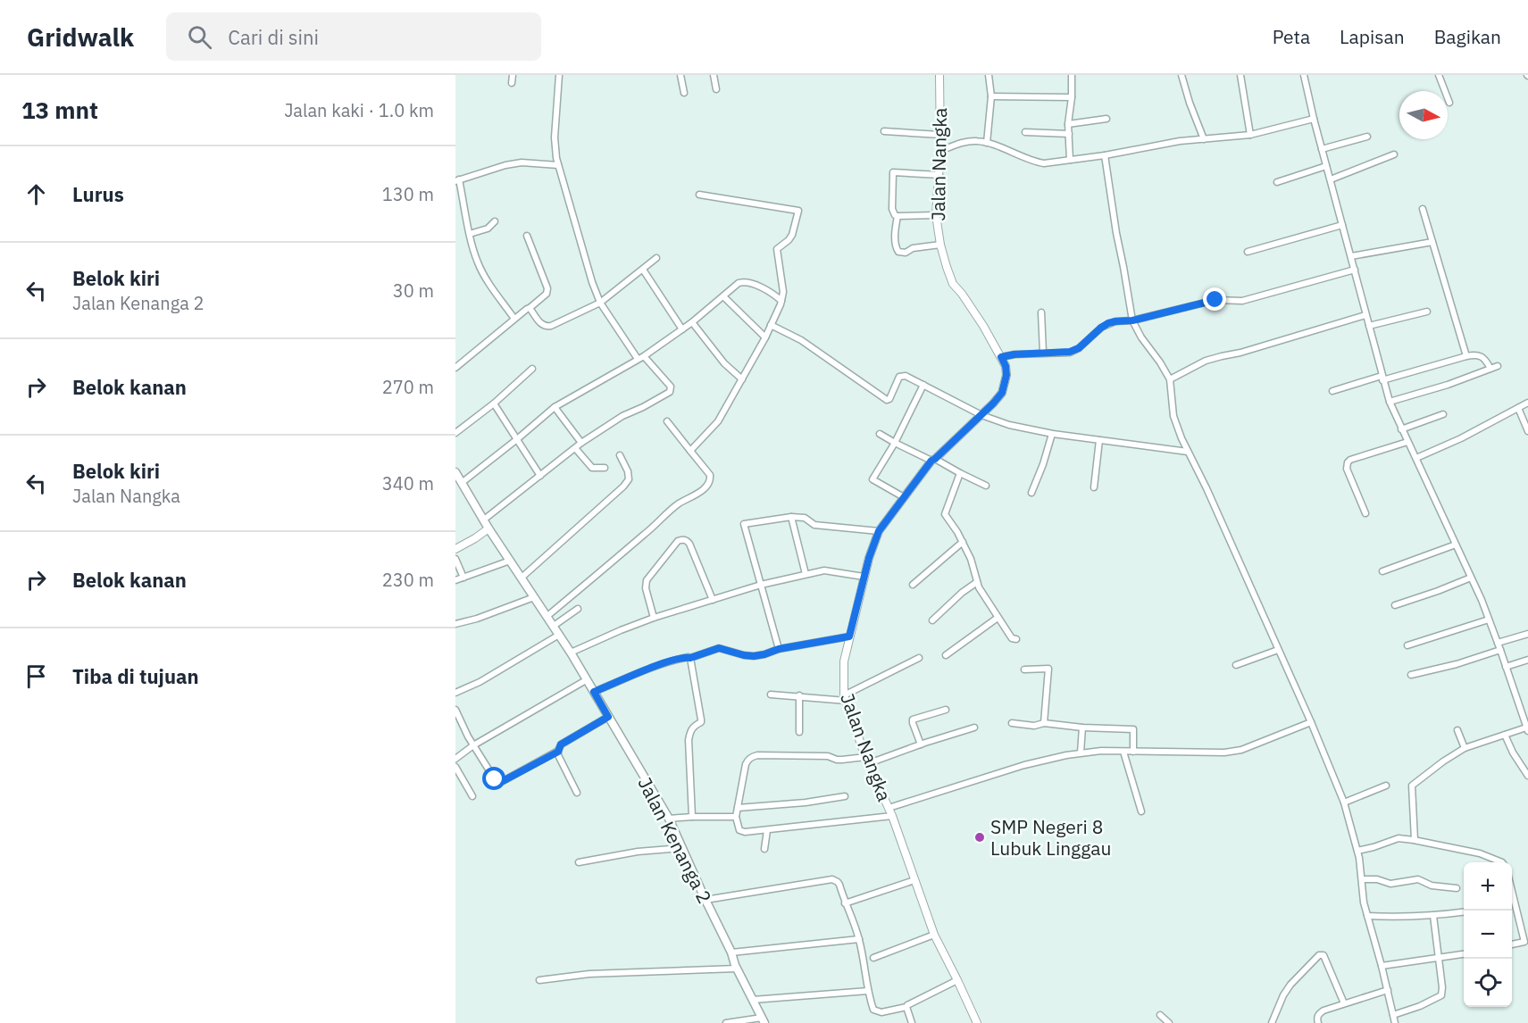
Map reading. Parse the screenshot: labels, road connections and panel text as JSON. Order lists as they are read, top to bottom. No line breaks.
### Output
{"streets":{"main road":["Jalan Kenanga 2"],"street":["Jalan Nangka"]},"places":["SMP Negeri 8 Lubuk Linggau"],"north":"right","page":{"header":"Gridwalk","search":"Cari di sini","nav":["Peta","Lapisan","Bagikan"],"heading":["13 mnt","Jalan kaki · 1.0 km"],"list":[["Lurus","130 m"],["Belok kiri","Jalan Kenanga 2","30 m"],["Belok kanan","270 m"],["Belok kiri","Jalan Nangka","340 m"],["Belok kanan","230 m"],"Tiba di tujuan"],"map_buttons":["+","−"]}}
